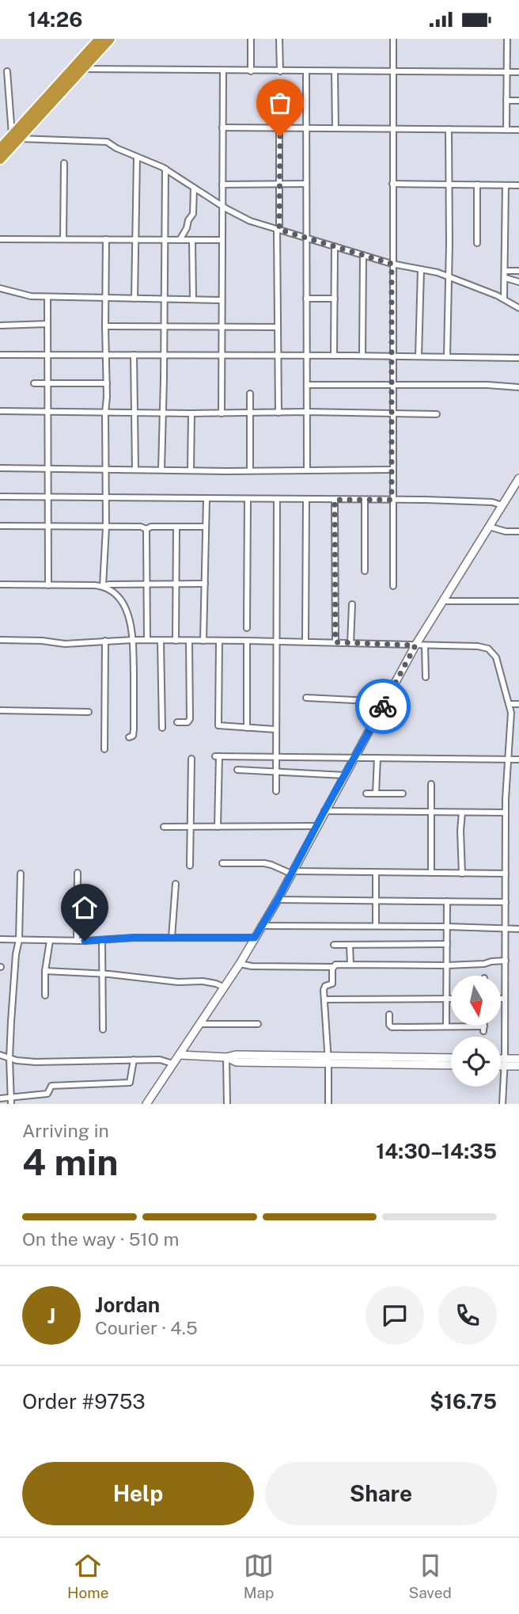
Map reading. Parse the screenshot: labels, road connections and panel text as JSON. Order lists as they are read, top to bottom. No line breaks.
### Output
{"north":"bottom","page":{"status":"14:26","heading":["4 min","Arriving in","14:30–14:35"],"panel":["Jordan","Courier · 4.5","Order #9753","$16.75"],"bar":"On the way · 510 m","round":"J","buttons":["Help","Share"],"tabs":["Home","Map","Saved"]}}
